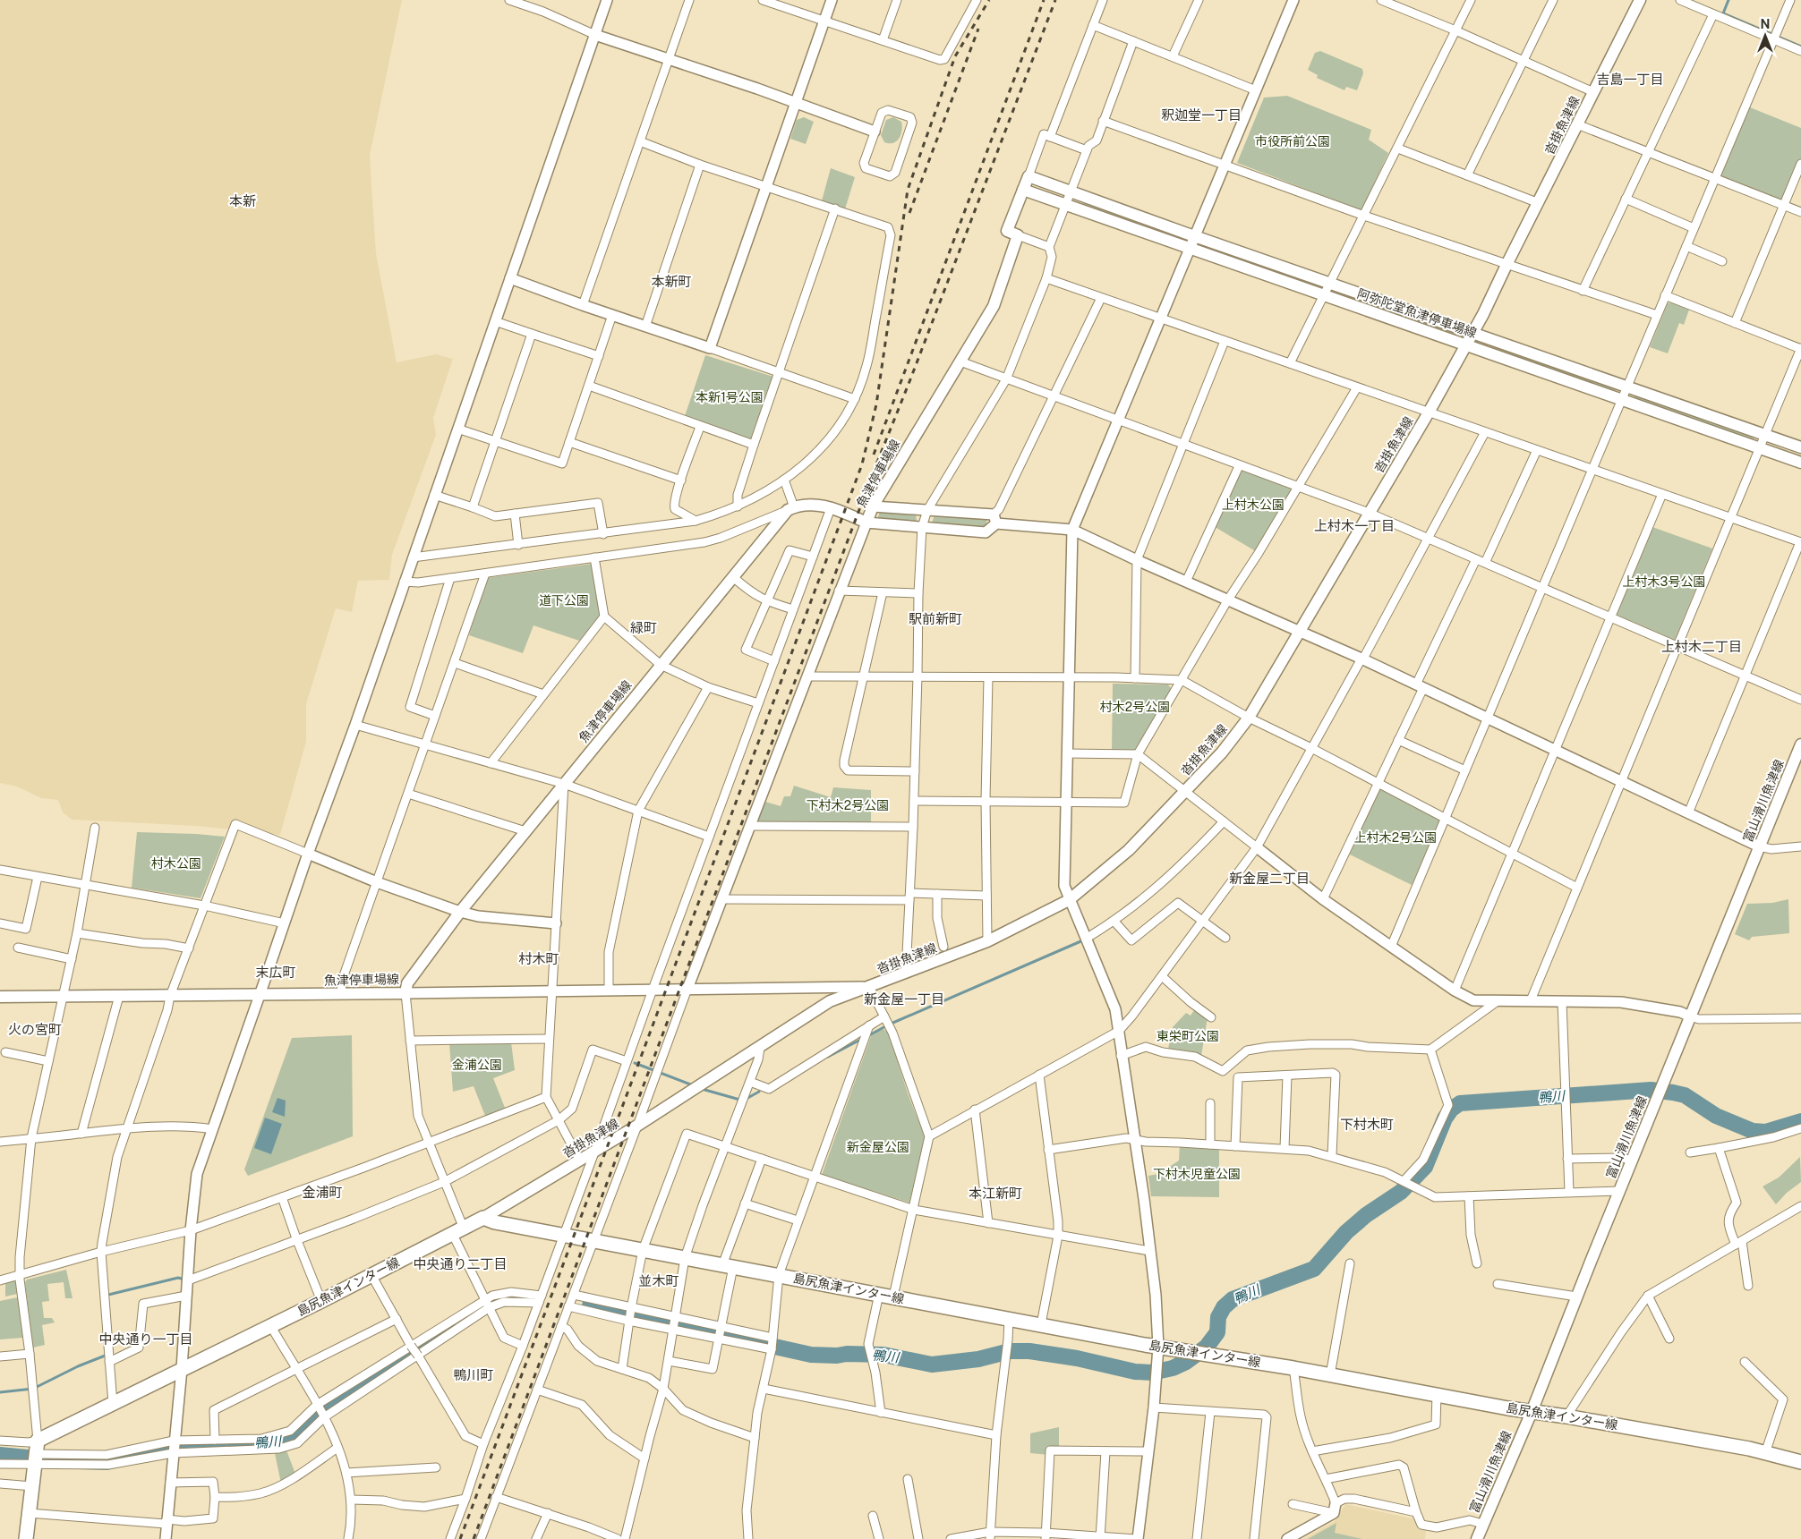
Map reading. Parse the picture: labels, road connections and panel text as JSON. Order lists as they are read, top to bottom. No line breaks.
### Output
{"streets":{"main road":["沓掛魚津線","阿弥陀堂魚津停車場線","魚津停車場線","富山滑川魚津線","島尻魚津インター線"]},"crossings":[["沓掛魚津線","阿弥陀堂魚津停車場線"],["沓掛魚津線","島尻魚津インター線"],["富山滑川魚津線","島尻魚津インター線"]],"districts":["吉島一丁目","釈迦堂一丁目","本新","本新町","上村木一丁目","駅前新町","緑町","上村木二丁目","新金屋二丁目","村木町","末広町","新金屋一丁目","火の宮町","下村木町","金浦町","本江新町","中央通り二丁目","並木町","中央通り一丁目","鴨川町"],"water":["鴨川"],"parks":["市役所前公園","本新1号公園","上村木公園","上村木3号公園","道下公園","村木2号公園","下村木2号公園","上村木2号公園","村木公園","東栄町公園","金浦公園","新金屋公園","下村木児童公園"],"north":"top"}
